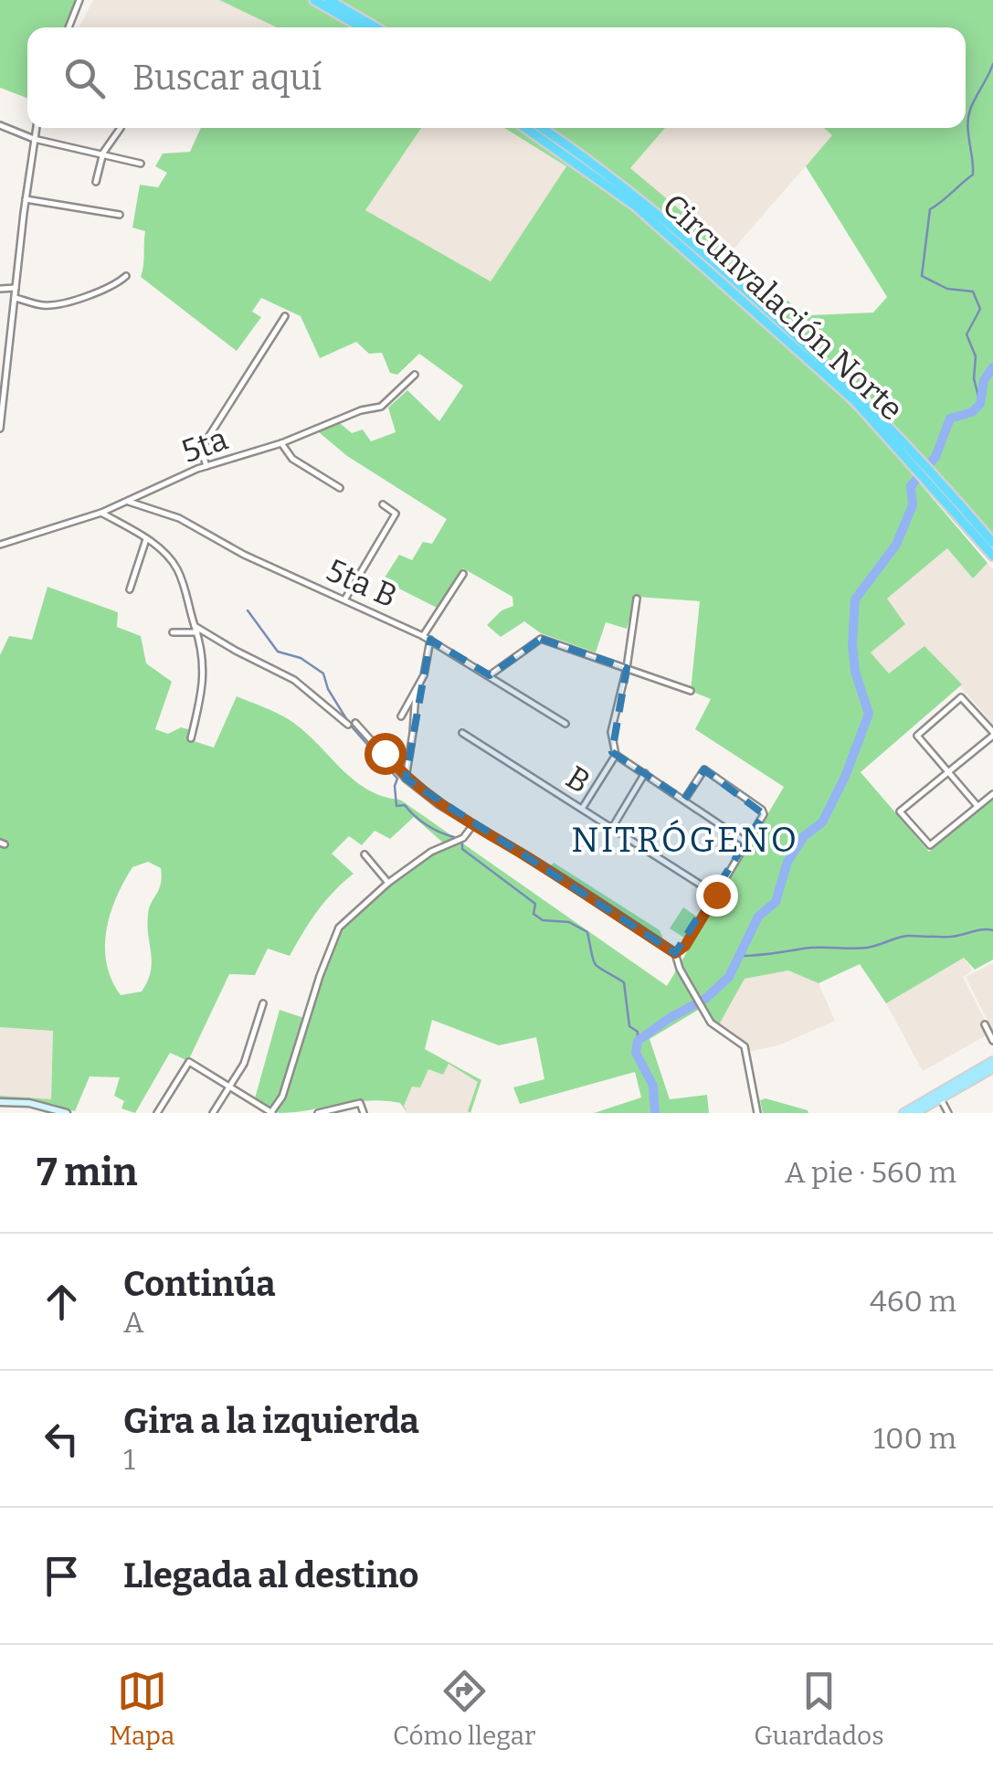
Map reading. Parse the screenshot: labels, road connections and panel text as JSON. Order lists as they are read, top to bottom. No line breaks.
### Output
{"streets":{"highway":["Circunvalación Norte"],"street":["5ta","5ta B","B"]},"crossings":[["5ta","5ta B"]],"districts":["NITRÓGENO"],"page":{"search":"Buscar aquí","heading":["7 min","A pie · 560 m"],"list":[["Continúa","A","460 m"],["Gira a la izquierda","1","100 m"],"Llegada al destino"],"nav":["Mapa","Cómo llegar","Guardados"]}}
